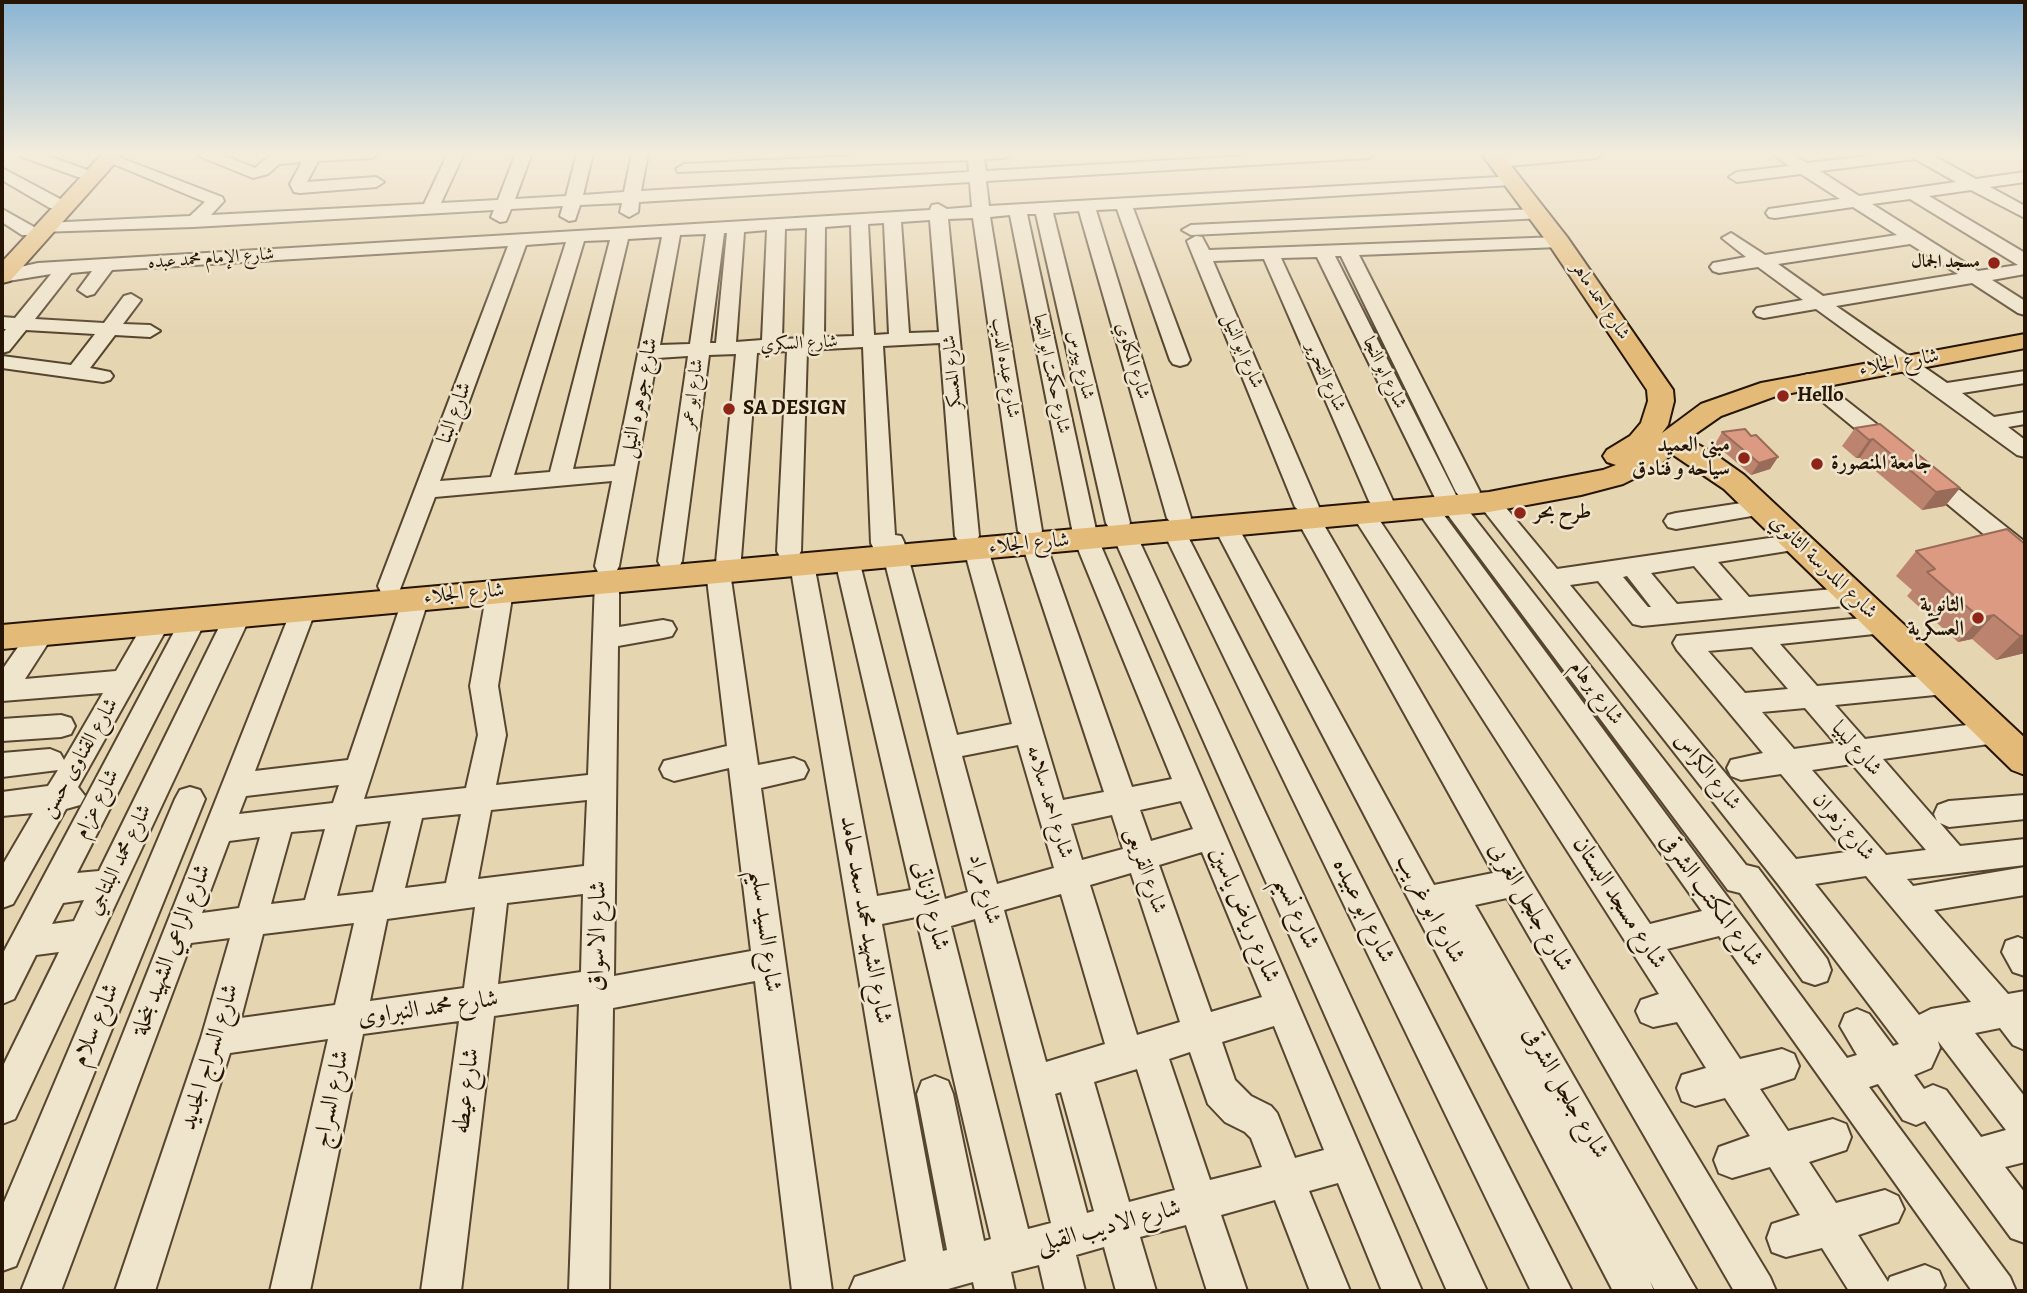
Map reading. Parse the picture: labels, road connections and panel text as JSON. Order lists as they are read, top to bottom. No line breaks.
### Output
{"streets":{"main road":["شارع احمد ماهر","شارع الجلاء","شارع المدرسة الثانوي"],"street":["شارع الإمام محمد عبده","شارع السكري","شارع ابو النيل","شارع المكاوي","شارع بيبرس","شارع عبده الديب","شارع المعسكر","شارع ابو النجا","شارع حكمت ابو النجا","شارع التحرير","شارع ابو عمر","شارع جوهره النيل","شارع البنا","شارع برهام","شارع ليبيا","شارع القناوى حسن","شارع الكراس","شارع احمد سلامه","شارع عزام","شارع زهران","شارع محمد البلتاجي","شارع القريعى","شارع مراد","شارع المكتب الشرقى","شارع مسجد البستان","شارع الزناتى","شارع جلجل الغربى","شارع ابو غريب","شارع ابو عبيده","شارع نسيم","شارع رياض ياسين","شارع الشهيد محمد سعد حامد","شارع السيد سليم","شارع الاسواق","شارع الراعي الشهيد بنحلة","شارع محمد النبراوى","شارع سلام","شارع السراج الجديد","شارع عيطه","شارع جلجل الشرقى","شارع السراج","شارع الاديب القبلى"]},"crossings":[["شارع الإمام محمد عبده","شارع ابو عمر"],["شارع الإمام محمد عبده","شارع جوهره النيل"],["شارع الإمام محمد عبده","شارع البنا"],["شارع الإمام محمد عبده","شارع مراد"],["شارع الإمام محمد عبده","شارع الشهيد محمد سعد حامد"],["شارع الإمام محمد عبده","شارع السيد سليم"],["شارع احمد ماهر","شارع الجلاء"],["شارع السكري","شارع المعسكر"],["شارع السكري","شارع ابو عمر"],["شارع السكري","شارع جوهره النيل"],["شارع السكري","شارع مراد"],["شارع السكري","شارع الشهيد محمد سعد حامد"],["شارع السكري","شارع السيد سليم"],["شارع ابو النيل","شارع الجلاء"],["شارع ابو النيل","شارع جلجل الغربى"],["شارع المكاوي","شارع الجلاء"],["شارع المكاوي","شارع ابو عبيده"],["شارع الجلاء","شارع بيبرس"],["شارع الجلاء","شارع عبده الديب"],["شارع الجلاء","شارع المعسكر"],["شارع الجلاء","شارع ابو النجا"],["شارع الجلاء","شارع حكمت ابو النجا"],["شارع الجلاء","شارع التحرير"],["شارع الجلاء","شارع ابو عمر"],["شارع الجلاء","شارع جوهره النيل"],["شارع الجلاء","شارع البنا"],["شارع الجلاء","شارع المدرسة الثانوي"],["شارع الجلاء","شارع برهام"],["شارع الجلاء","شارع القناوى حسن"],["شارع الجلاء","شارع الكراس"],["شارع الجلاء","شارع احمد سلامه"],["شارع الجلاء","شارع عزام"],["شارع الجلاء","شارع محمد البلتاجي"],["شارع الجلاء","شارع القريعى"],["شارع الجلاء","شارع مراد"],["شارع الجلاء","شارع المكتب الشرقى"],["شارع الجلاء","شارع مسجد البستان"],["شارع الجلاء","شارع الزناتى"],["شارع الجلاء","شارع جلجل الغربى"],["شارع الجلاء","شارع ابو غريب"],["شارع الجلاء","شارع ابو عبيده"],["شارع الجلاء","شارع نسيم"],["شارع الجلاء","شارع رياض ياسين"],["شارع الجلاء","شارع الشهيد محمد سعد حامد"],["شارع الجلاء","شارع السيد سليم"],["شارع الجلاء","شارع الاسواق"],["شارع الجلاء","شارع الراعي الشهيد بنحلة"],["شارع الجلاء","شارع عيطه"],["شارع بيبرس","شارع نسيم"],["شارع عبده الديب","شارع القريعى"],["شارع المعسكر","شارع احمد سلامه"],["شارع ابو النجا","شارع برهام"],["شارع ابو النجا","شارع الكراس"],["شارع ابو النجا","شارع المكتب الشرقى"],["شارع حكمت ابو النجا","شارع رياض ياسين"],["شارع التحرير","شارع مسجد البستان"],["شارع ابو عمر","شارع السيد سليم"],["شارع جوهره النيل","شارع الاسواق"],["شارع برهام","شارع الكراس"],["شارع برهام","شارع المكتب الشرقى"],["شارع ليبيا","شارع زهران"],["شارع الكراس","شارع المكتب الشرقى"],["شارع احمد سلامه","شارع الاديب القبلى"],["شارع القريعى","شارع الاديب القبلى"],["شارع مراد","شارع الاديب القبلى"],["شارع الزناتى","شارع الاديب القبلى"],["شارع ابو غريب","شارع جلجل الشرقى"],["شارع رياض ياسين","شارع الاديب القبلى"],["شارع الشهيد محمد سعد حامد","شارع الاديب القبلى"],["شارع السيد سليم","شارع محمد النبراوى"],["شارع الاسواق","شارع محمد النبراوى"],["شارع محمد النبراوى","شارع السراج الجديد"],["شارع محمد النبراوى","شارع عيطه"],["شارع محمد النبراوى","شارع السراج"]],"places":["مسجد الجمال","Hello","SA DESIGN","مبنى العميد سياحه و فنادق","جامعة المنصورة","طرح بحر","الثانوية العسكرية"]}
